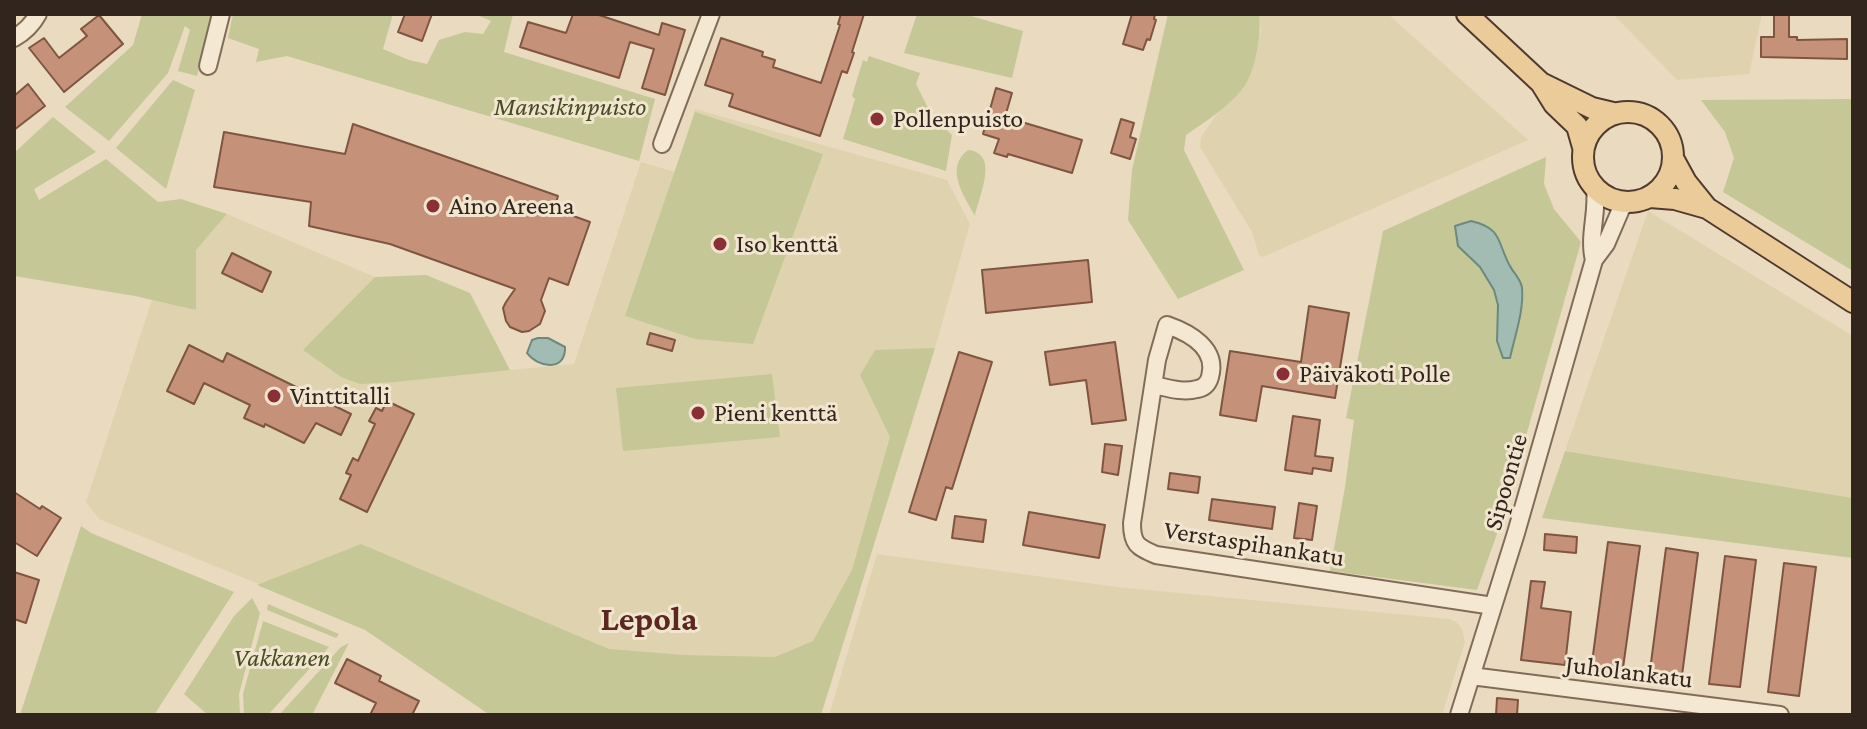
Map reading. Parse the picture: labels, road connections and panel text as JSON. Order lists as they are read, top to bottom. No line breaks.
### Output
{"streets":{"street":["Sipoontie","Verstaspihankatu","Juholankatu"]},"crossings":[["Sipoontie","Verstaspihankatu"],["Sipoontie","Juholankatu"]],"districts":["Lepola"],"parks":["Mansikinpuisto","Vakkanen"],"places":["Pollenpuisto","Aino Areena","Iso kenttä","Päiväkoti Polle","Vinttitalli","Pieni kenttä"]}
